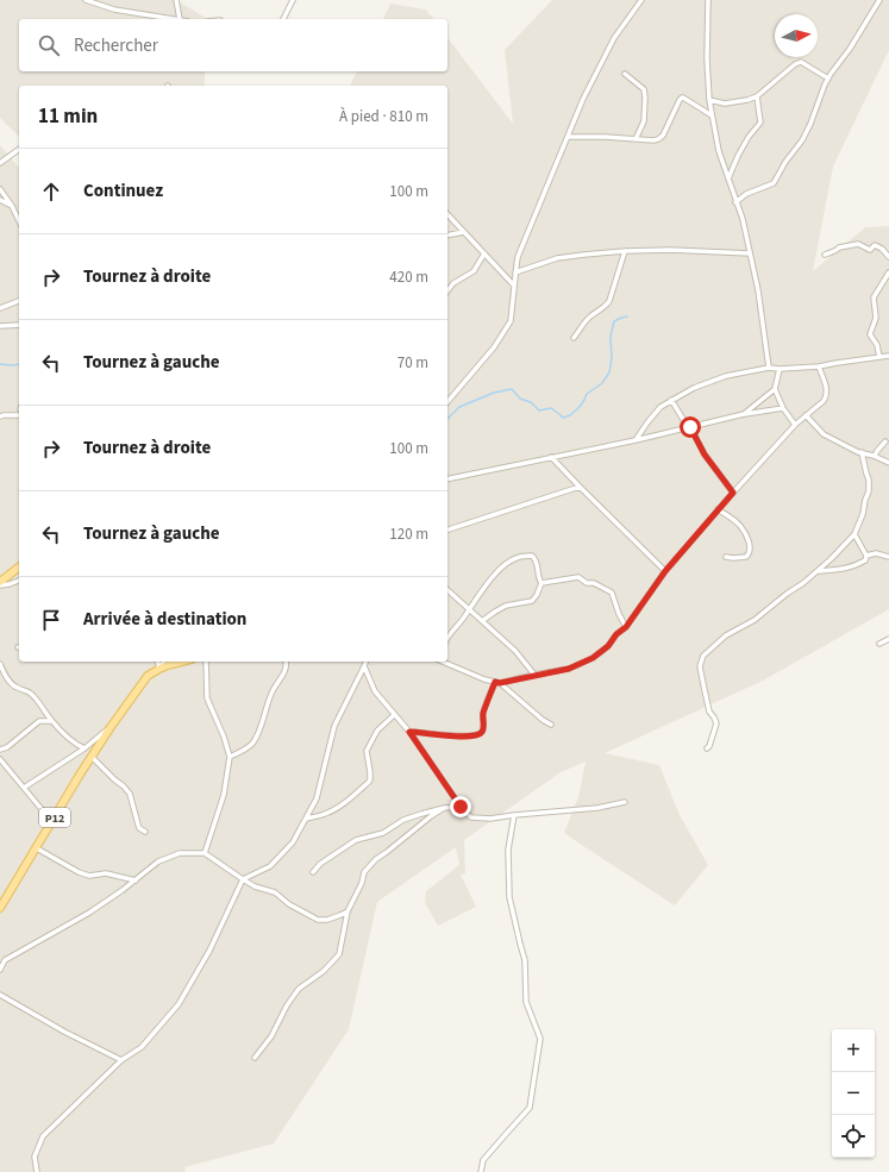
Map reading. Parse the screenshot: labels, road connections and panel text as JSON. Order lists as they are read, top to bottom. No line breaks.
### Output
{"streets":{"main road":["P12"]},"north":"right","page":{"search":"Rechercher","heading":["11 min","À pied · 810 m"],"list":[["Continuez","100 m"],["Tournez à droite","420 m"],["Tournez à gauche","70 m"],["Tournez à droite","100 m"],["Tournez à gauche","120 m"],"Arrivée à destination"],"map_buttons":["+","−"]}}
